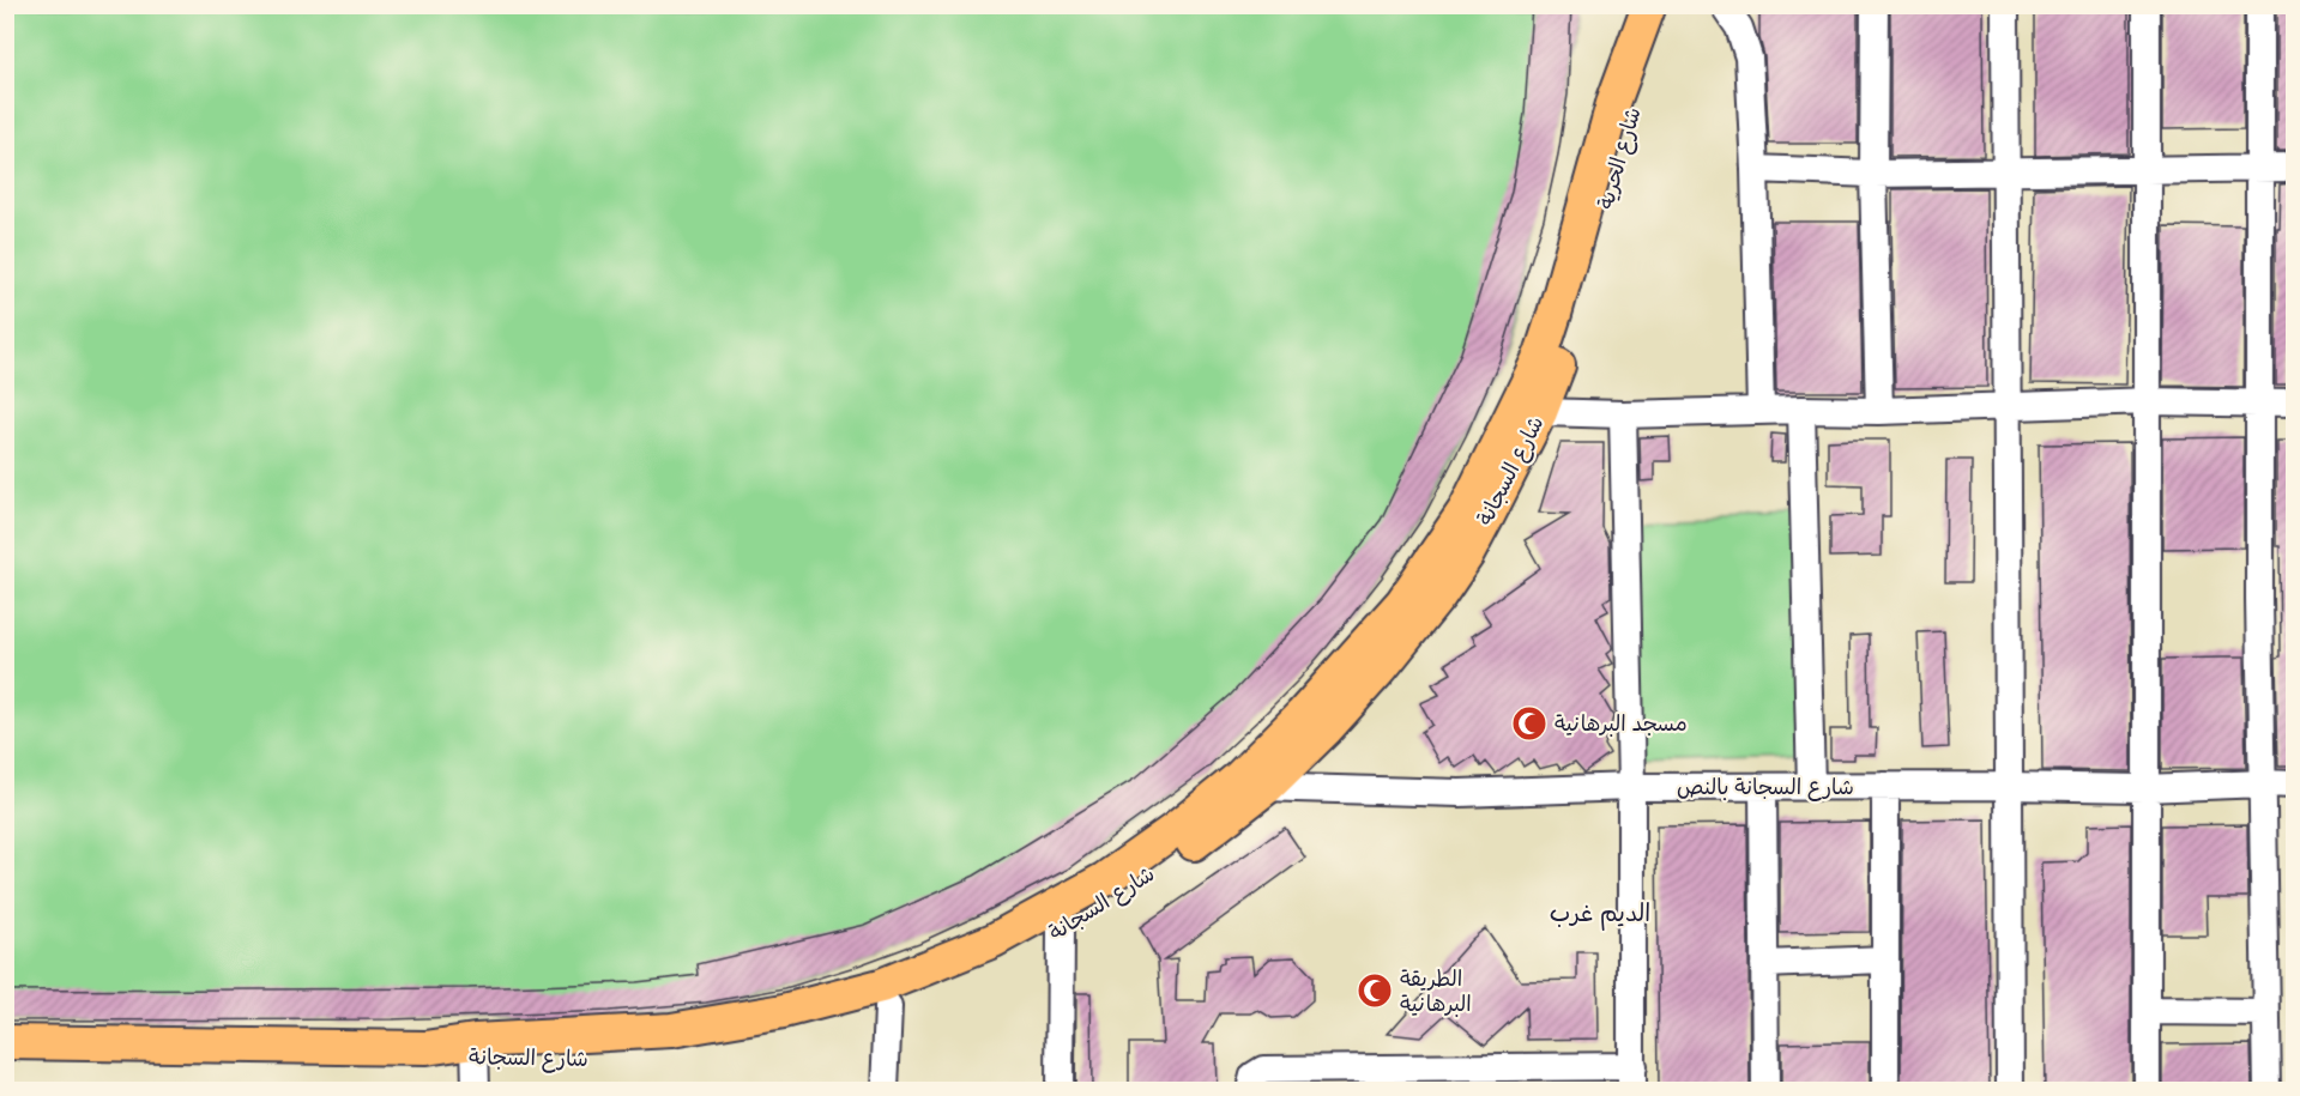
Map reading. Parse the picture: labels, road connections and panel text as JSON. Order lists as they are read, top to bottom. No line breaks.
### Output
{"streets":{"main road":["شارع الحرية","شارع السجانة"],"street":["شارع السجانة بالنص"]},"crossings":[["شارع الحرية","شارع السجانة"],["شارع السجانة","شارع السجانة بالنص"]],"districts":["الديم غرب"],"places":{"mosque":["مسجد البرهانية","الطريقة البرهانية"]}}
